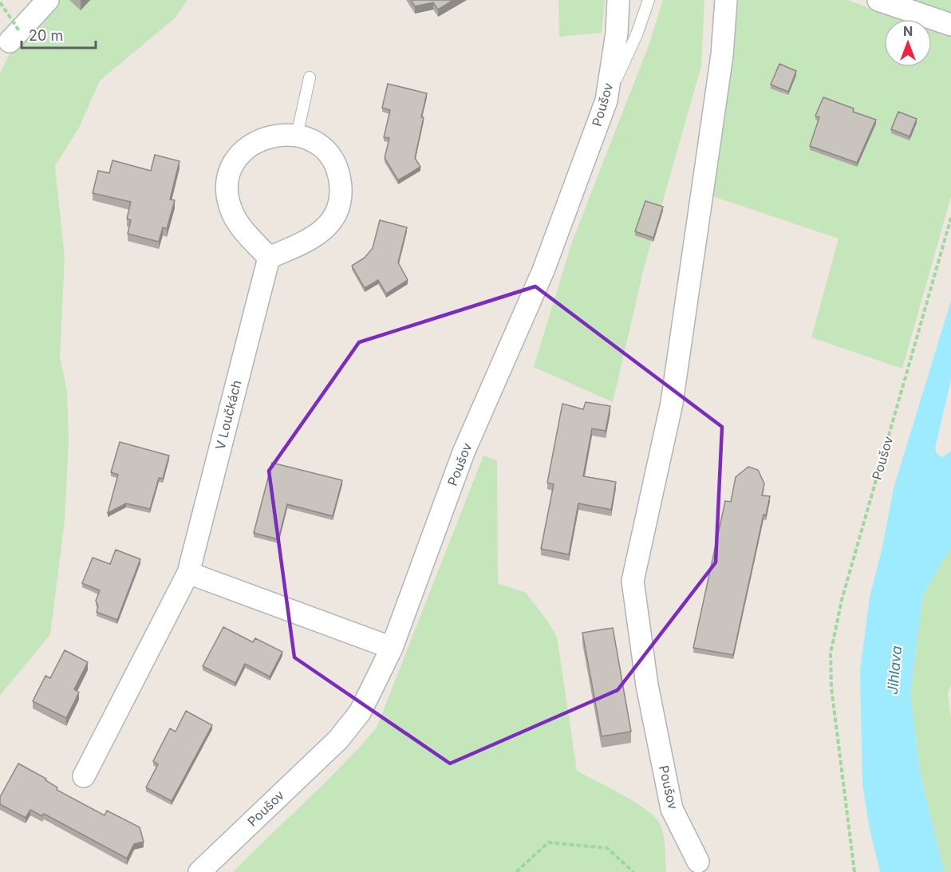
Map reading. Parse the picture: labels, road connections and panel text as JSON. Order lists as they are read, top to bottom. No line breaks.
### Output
{"streets":{"street":["Poušov","V Loučkách"]},"water":["Jihlava"],"scale_bar":"20 m","north":"top"}
